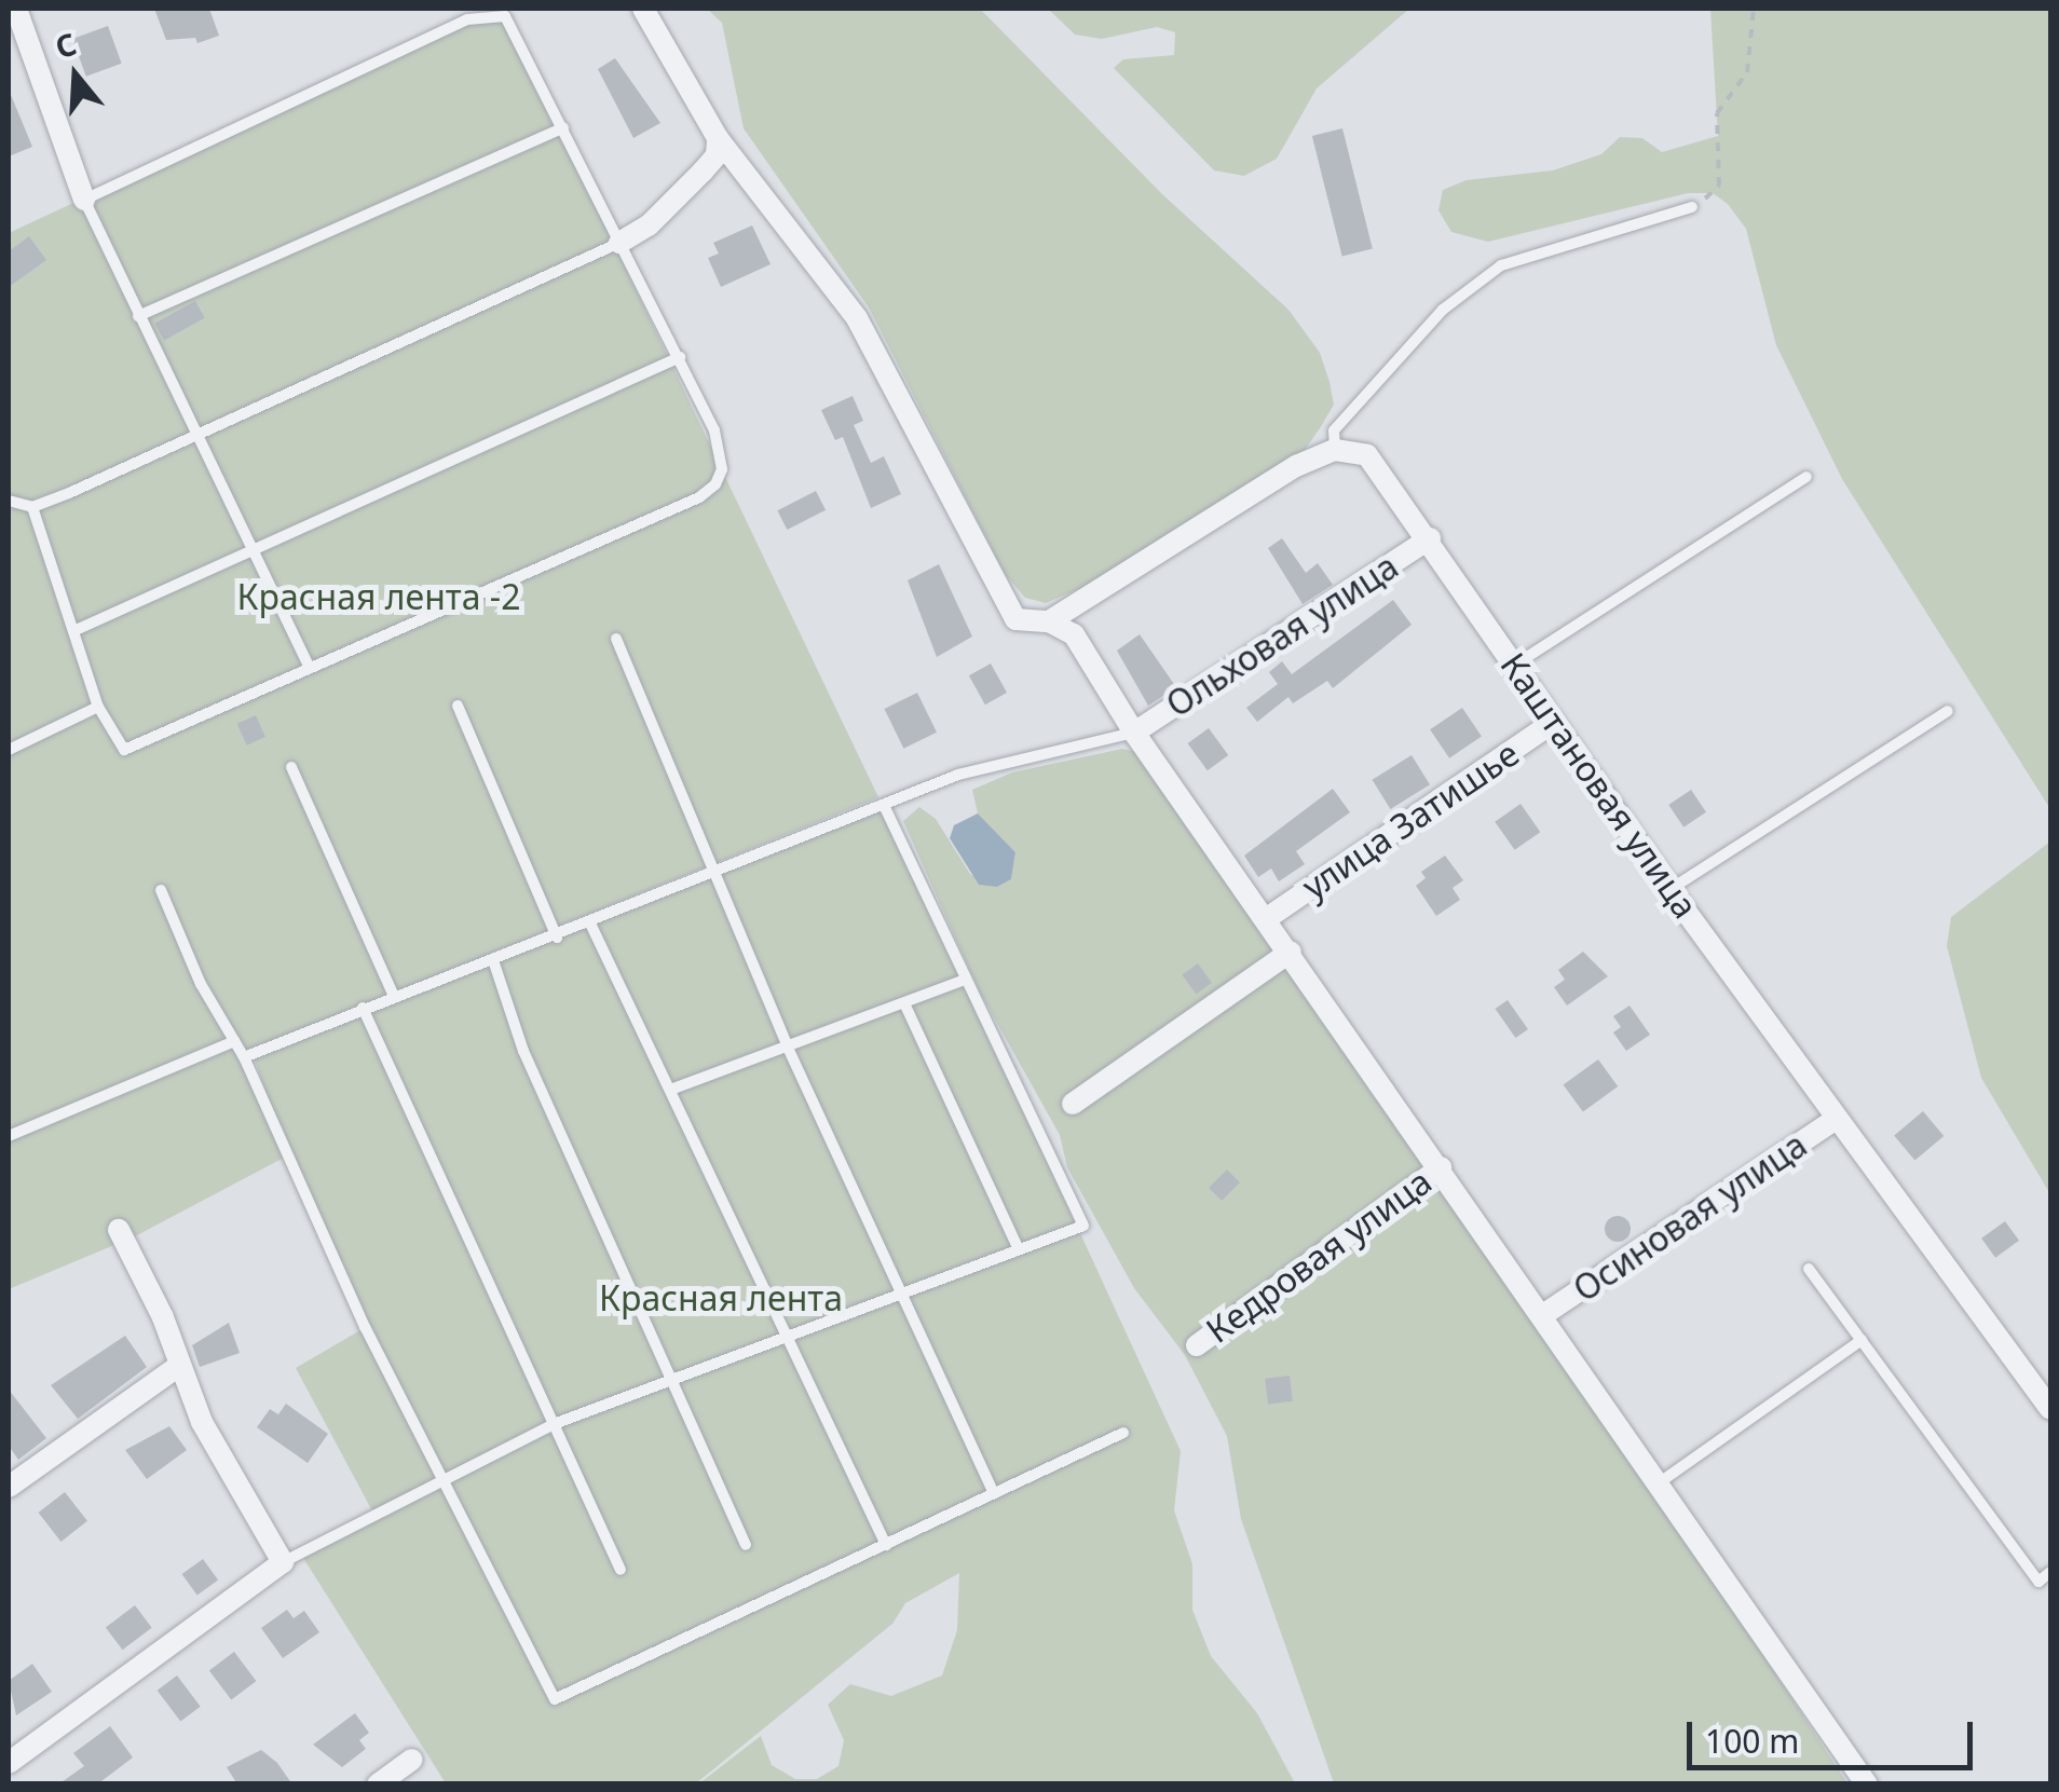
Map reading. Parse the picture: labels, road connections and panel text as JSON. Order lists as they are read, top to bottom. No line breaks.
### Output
{"streets":{"street":["Ольховая улица","Каштановая улица","улица Затишье","Осиновая улица","Кедровая улица"]},"crossings":[["Ольховая улица","Каштановая улица"],["Каштановая улица","улица Затишье"],["Каштановая улица","Осиновая улица"]],"parks":["Красная лента -2","Красная лента"],"scale_bar":"100 m","north":"top"}
